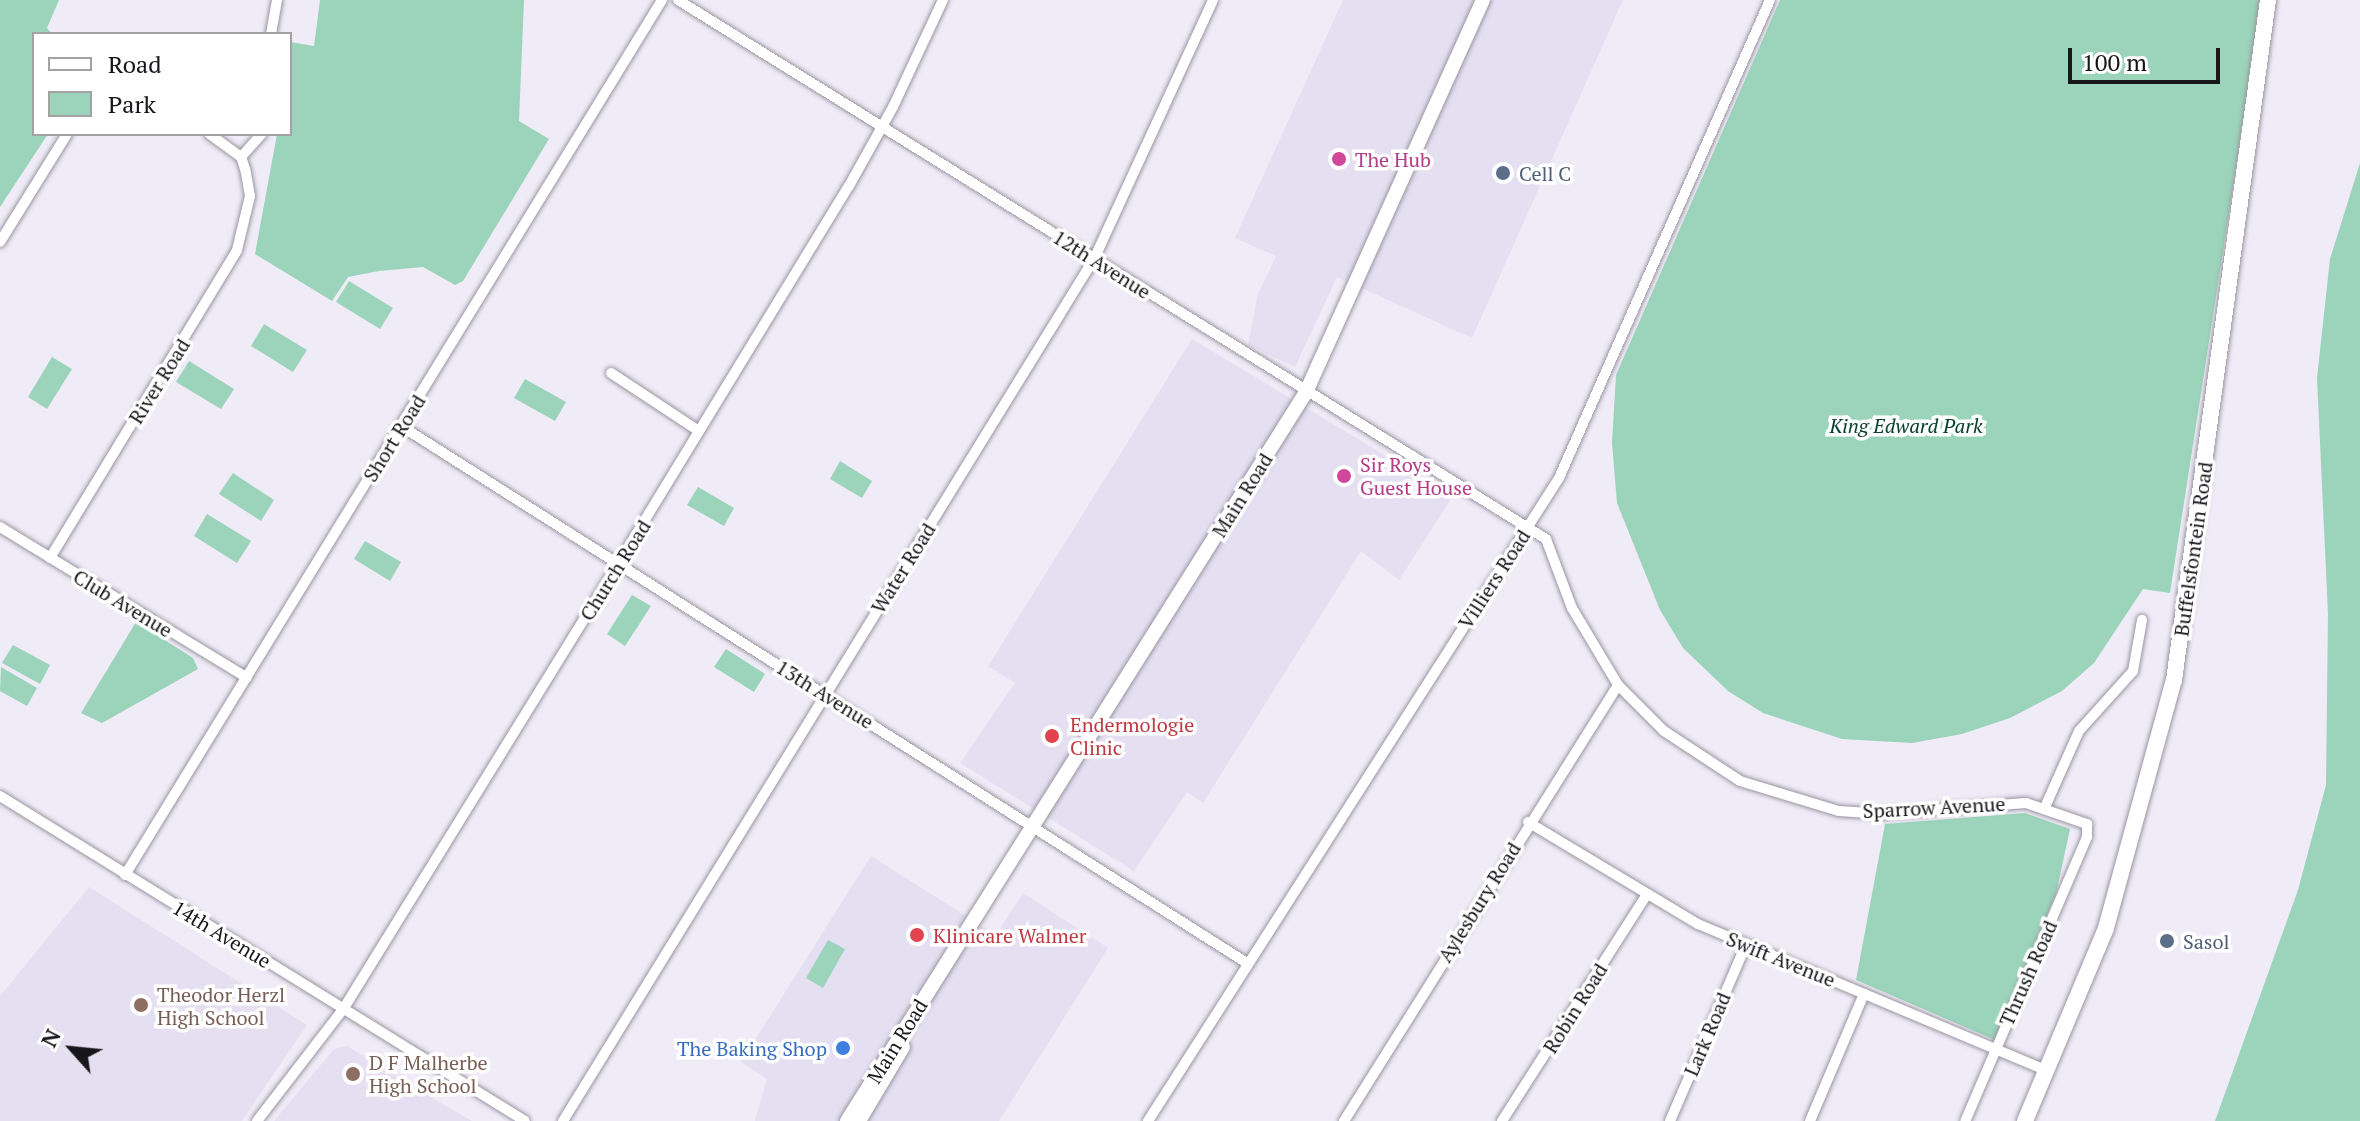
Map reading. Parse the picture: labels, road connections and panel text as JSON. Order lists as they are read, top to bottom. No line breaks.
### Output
{"streets":{"main road":["Main Road","Buffelsfontein Road"],"street":["12th Avenue","River Road","Short Road","Water Road","Church Road","Villiers Road","Club Avenue","13th Avenue","Sparrow Avenue","Aylesbury Road","14th Avenue","Swift Avenue","Thrush Road","Robin Road","Lark Road"]},"crossings":[["12th Avenue","Main Road"],["12th Avenue","Water Road"],["12th Avenue","Church Road"],["12th Avenue","Villiers Road"],["12th Avenue","Sparrow Avenue"],["River Road","Club Avenue"],["Short Road","Club Avenue"],["Short Road","13th Avenue"],["Short Road","14th Avenue"],["Main Road","13th Avenue"],["Buffelsfontein Road","Swift Avenue"],["Water Road","13th Avenue"],["Church Road","13th Avenue"],["Church Road","14th Avenue"],["Villiers Road","13th Avenue"],["Villiers Road","Sparrow Avenue"],["Sparrow Avenue","Aylesbury Road"],["Sparrow Avenue","Thrush Road"],["Aylesbury Road","Swift Avenue"],["Swift Avenue","Thrush Road"],["Swift Avenue","Robin Road"],["Swift Avenue","Lark Road"]],"parks":["King Edward Park"],"places":["The Hub","Cell C","Sir Roys Guest House","Endermologie Clinic","Klinicare Walmer","Sasol","Theodor Herzl High School","The Baking Shop","D F Malherbe High School"],"legend":["Road","Park"],"scale_bar":"100 m","north":"top left"}
